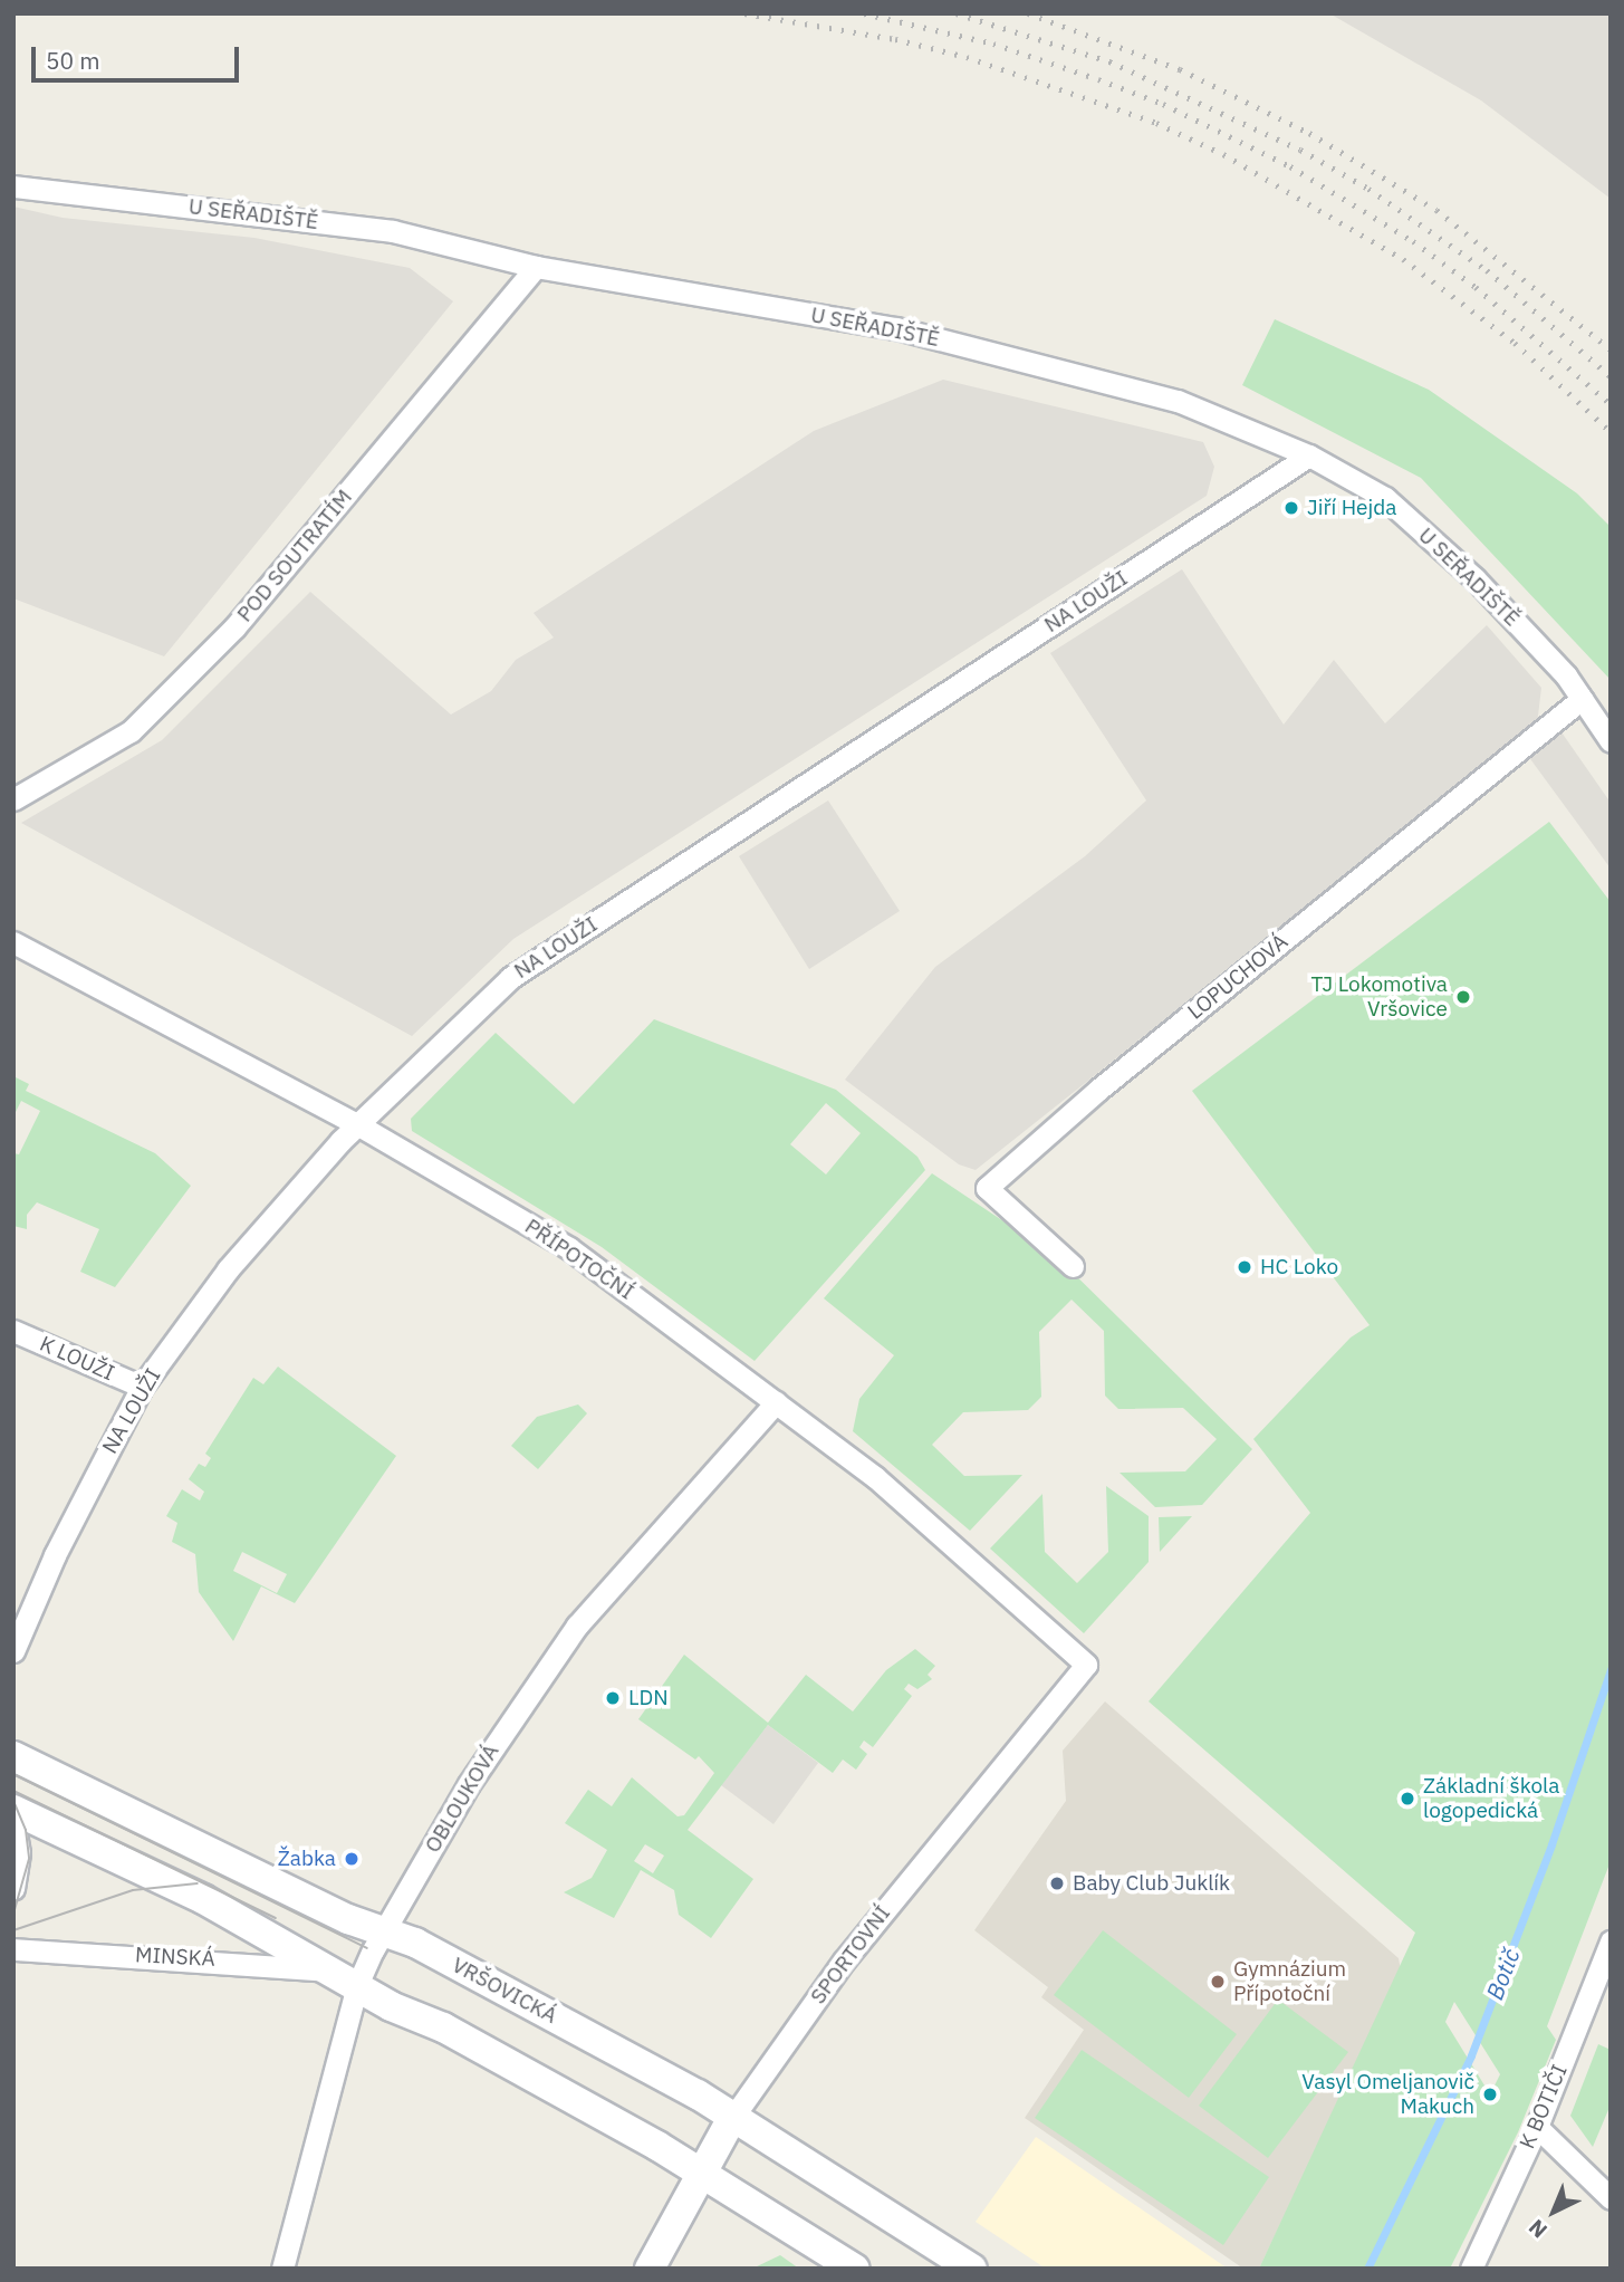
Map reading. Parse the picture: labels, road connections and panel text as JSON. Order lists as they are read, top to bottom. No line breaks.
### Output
{"streets":{"main road":["SPORTOVNÍ","VRŠOVICKÁ"],"street":["U SEŘADIŠTĚ","POD SOUTRATÍM","NA LOUŽI","LOPUCHOVÁ","PŘÍPOTOČNÍ","K LOUŽI","OBLOUKOVÁ","MINSKÁ","K BOTIČI"]},"crossings":[["U SEŘADIŠTĚ","POD SOUTRATÍM"],["U SEŘADIŠTĚ","NA LOUŽI"],["U SEŘADIŠTĚ","LOPUCHOVÁ"],["NA LOUŽI","PŘÍPOTOČNÍ"],["NA LOUŽI","K LOUŽI"],["PŘÍPOTOČNÍ","OBLOUKOVÁ"],["PŘÍPOTOČNÍ","SPORTOVNÍ"],["OBLOUKOVÁ","MINSKÁ"],["OBLOUKOVÁ","VRŠOVICKÁ"],["SPORTOVNÍ","VRŠOVICKÁ"]],"water":["Botič"],"places":["Jiří Hejda","TJ Lokomotiva Vršovice","HC Loko","LDN","Základní škola logopedická","Žabka","Baby Club Juklík","Gymnázium Přípotoční","Vasyl Omeljanovič Makuch"],"scale_bar":"50 m","north":"bottom left"}
